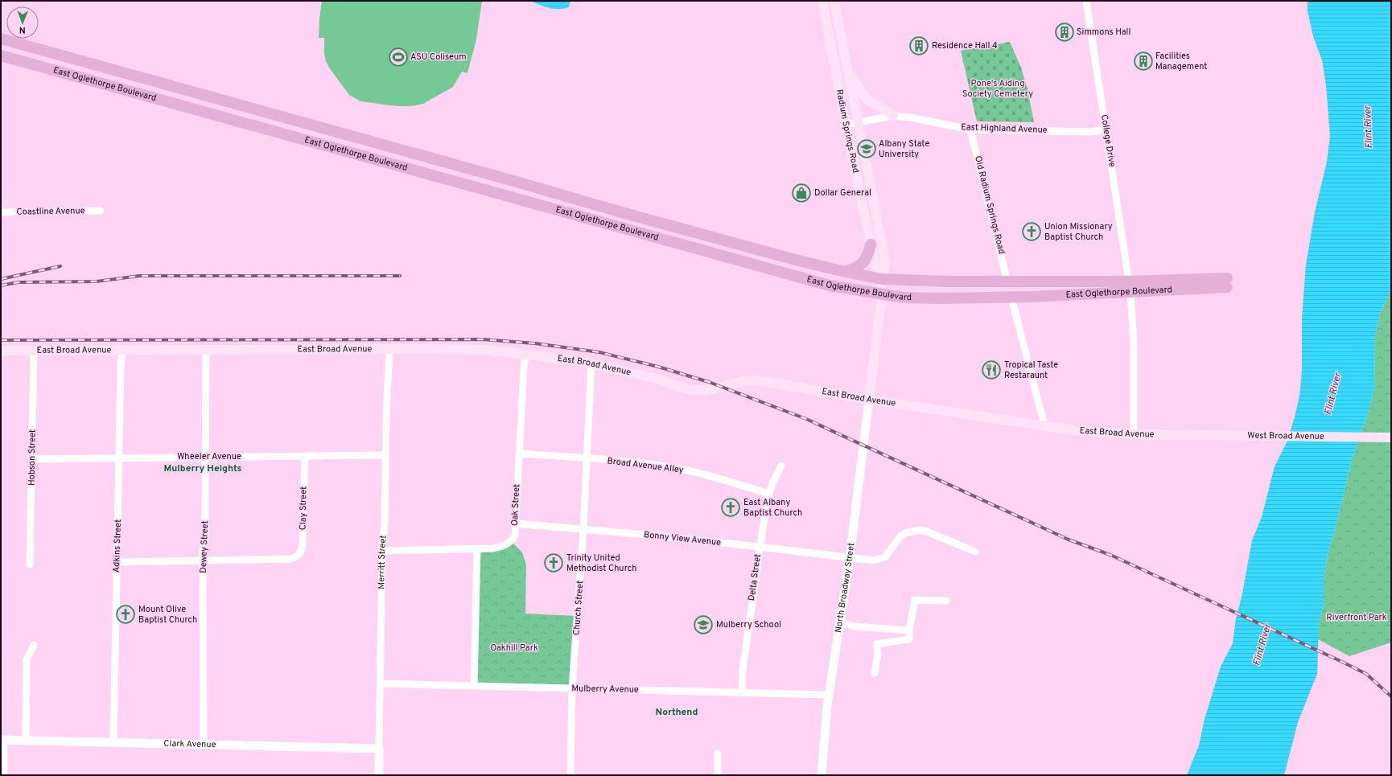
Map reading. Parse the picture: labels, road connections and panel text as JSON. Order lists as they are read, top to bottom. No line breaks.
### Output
{"streets":{"main road":["East Oglethorpe Boulevard","Radium Springs Road","East Broad Avenue","West Broad Avenue"],"street":["East Highland Avenue","College Drive","Old Radium Springs Road","Coastline Avenue","Wheeler Avenue","Hobson Street","Broad Avenue Alley","Oak Street","Clay Street","Bonny View Avenue","Adkins Street","Dewey Street","Merritt Street","Delta Street","North Broadway Street","Church Street","Mulberry Avenue","Clark Avenue"]},"crossings":[["East Oglethorpe Boulevard","Radium Springs Road"],["East Oglethorpe Boulevard","College Drive"],["East Oglethorpe Boulevard","Old Radium Springs Road"],["East Highland Avenue","Radium Springs Road"],["East Highland Avenue","College Drive"],["East Highland Avenue","Old Radium Springs Road"],["Radium Springs Road","East Broad Avenue"],["Radium Springs Road","North Broadway Street"],["College Drive","East Broad Avenue"],["East Broad Avenue","West Broad Avenue"],["East Broad Avenue","Hobson Street"],["East Broad Avenue","Oak Street"],["East Broad Avenue","Adkins Street"],["East Broad Avenue","Dewey Street"],["East Broad Avenue","Merritt Street"],["East Broad Avenue","North Broadway Street"],["East Broad Avenue","Church Street"],["Wheeler Avenue","Hobson Street"],["Wheeler Avenue","Clay Street"],["Wheeler Avenue","Adkins Street"],["Wheeler Avenue","Dewey Street"],["Wheeler Avenue","Merritt Street"],["Broad Avenue Alley","Oak Street"],["Broad Avenue Alley","Delta Street"],["Broad Avenue Alley","Church Street"],["Oak Street","Bonny View Avenue"],["Oak Street","Merritt Street"],["Clay Street","Dewey Street"],["Bonny View Avenue","Delta Street"],["Bonny View Avenue","North Broadway Street"],["Bonny View Avenue","Church Street"],["Adkins Street","Clark Avenue"],["Dewey Street","Clark Avenue"],["Merritt Street","Mulberry Avenue"],["Merritt Street","Clark Avenue"],["Delta Street","Mulberry Avenue"],["North Broadway Street","Mulberry Avenue"],["Church Street","Mulberry Avenue"]],"districts":["Mulberry Heights","Northend"],"water":["Flint River"],"parks":["Pone's Aiding Society Cemetery","Riverfront Park","Oakhill Park"],"places":{"building":["Simmons Hall","Residence Hall 4","Facilities Management"],"sports":["ASU Coliseum"],"school or university":["Albany State University","Mulberry School"],"shop":["Dollar General"],"church":["Union Missionary Baptist Church","East Albany Baptist Church","Trinity United Methodist Church","Mount Olive Baptist Church"],"restaurant":["Tropical Taste Restaraunt"]},"north":"bottom"}
